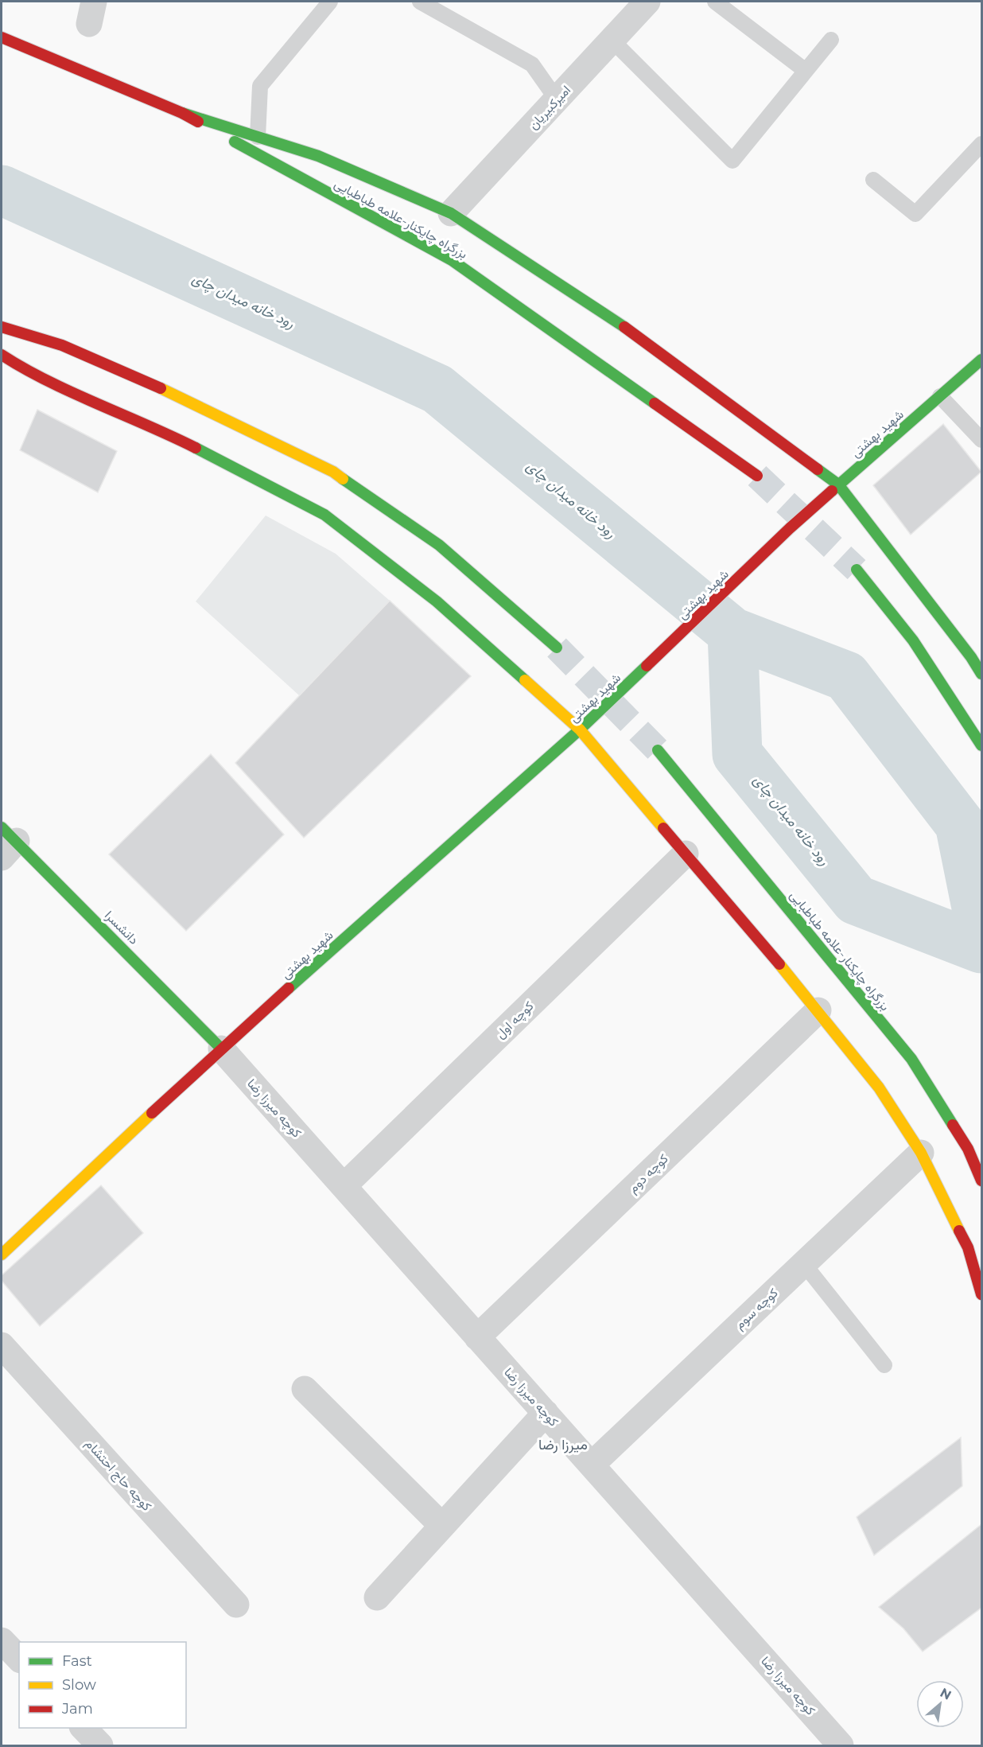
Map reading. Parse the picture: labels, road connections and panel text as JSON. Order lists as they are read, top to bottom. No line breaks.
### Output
{"streets":{"main road":["بزرگراه چایکنار-علامه طباطبایی","شهید بهشتى","شهید بهشتی","دانشسرا"],"street":["امیرکبیریان","کوچه اول","کوچه میرزا رضا","کوچه دوم","کوچه سوم","کوچه حاج احتشام"]},"crossings":[["شهید بهشتى","شهید بهشتی"],["شهید بهشتى","دانشسرا"],["شهید بهشتى","کوچه میرزا رضا"],["دانشسرا","کوچه میرزا رضا"],["کوچه اول","کوچه میرزا رضا"],["کوچه میرزا رضا","کوچه دوم"],["کوچه میرزا رضا","کوچه سوم"]],"districts":["میرزا رضا"],"water":["رود خانه میدان چای"],"legend":["Fast","Slow","Jam"],"north":"top right"}
